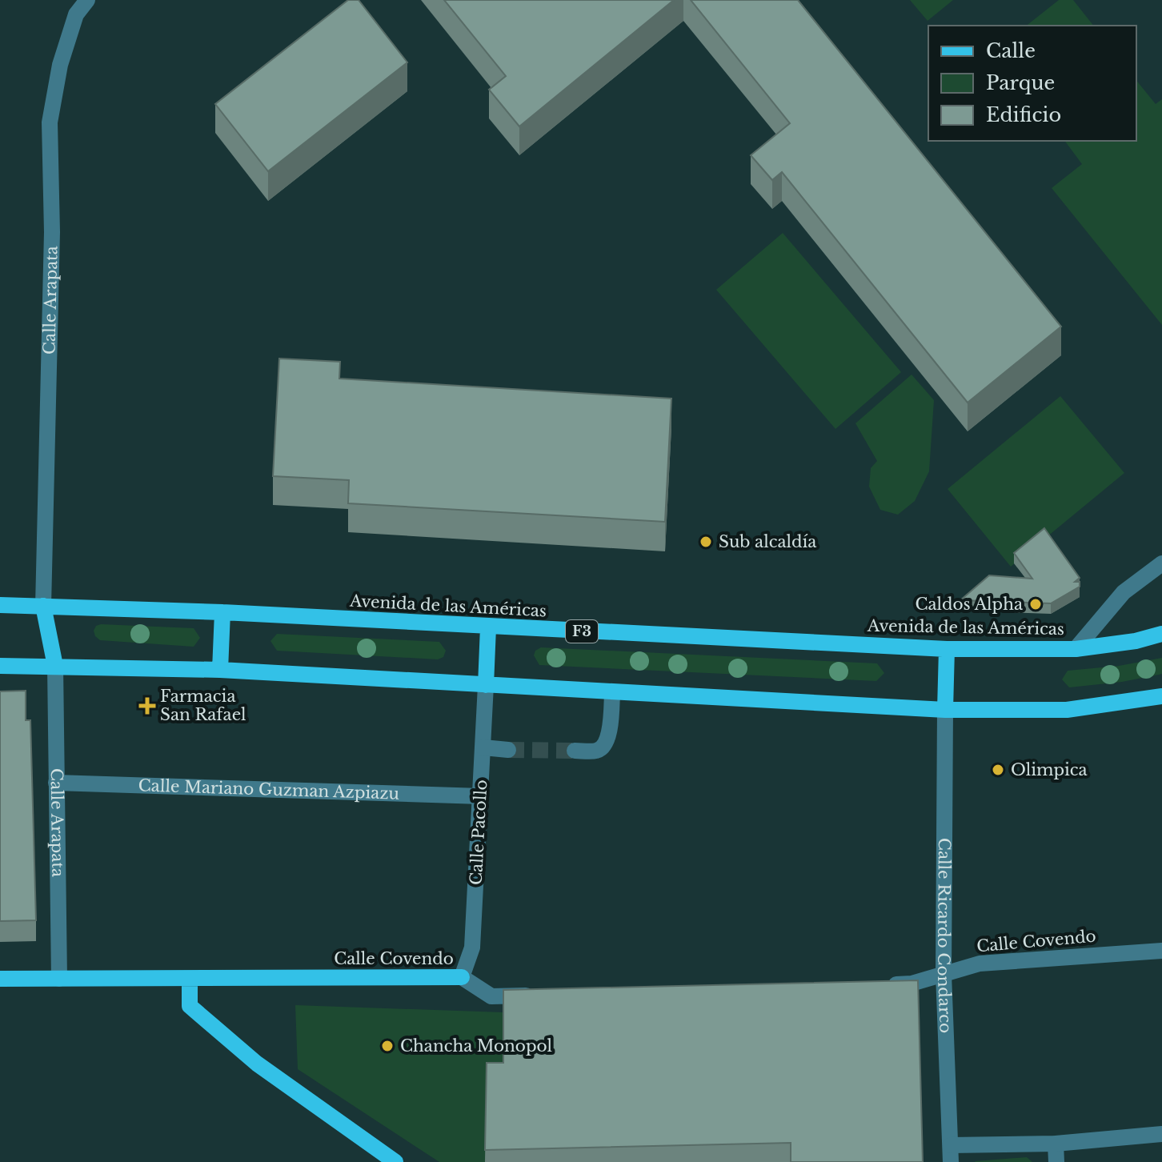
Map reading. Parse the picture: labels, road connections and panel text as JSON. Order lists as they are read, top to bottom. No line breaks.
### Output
{"streets":{"main road":["Avenida de las Américas","F3","Calle Covendo"],"street":["Calle Arapata","Calle Mariano Guzman Azpiazu","Calle Pacollo","Calle Ricardo Condarco"]},"crossings":[["Calle Arapata","Avenida de las Américas"],["Calle Arapata","Calle Mariano Guzman Azpiazu"],["Calle Arapata","Calle Covendo"],["Calle Mariano Guzman Azpiazu","Calle Pacollo"],["Calle Pacollo","Calle Covendo"],["Calle Ricardo Condarco","Calle Covendo"]],"places":{"other":["Sub alcaldía","Caldos Alpha","Olimpica","Chancha Monopol"],"health":["Farmacia San Rafael"]},"legend":["Calle","Parque","Edificio"]}
